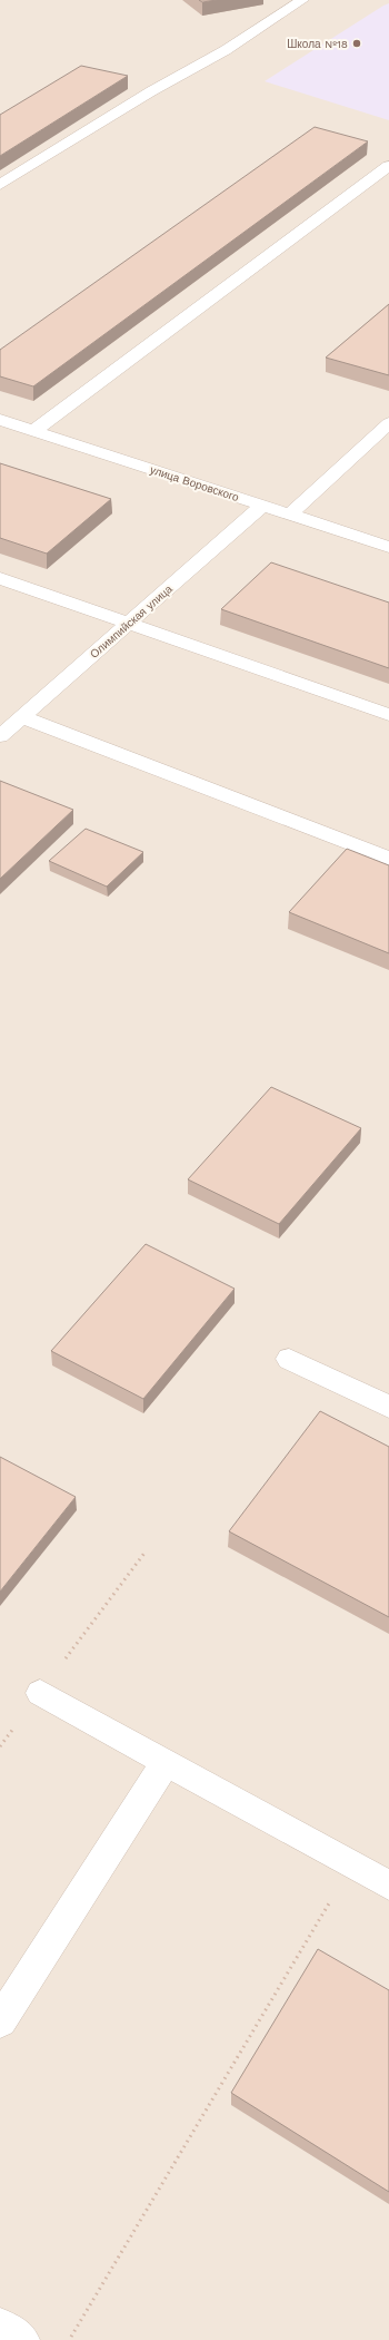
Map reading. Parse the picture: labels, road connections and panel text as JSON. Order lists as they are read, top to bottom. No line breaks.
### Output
{"streets":{"street":["улица Воровского","Олимпийская улица"]},"crossings":[["улица Воровского","Олимпийская улица"]],"places":["Школа №18"]}
